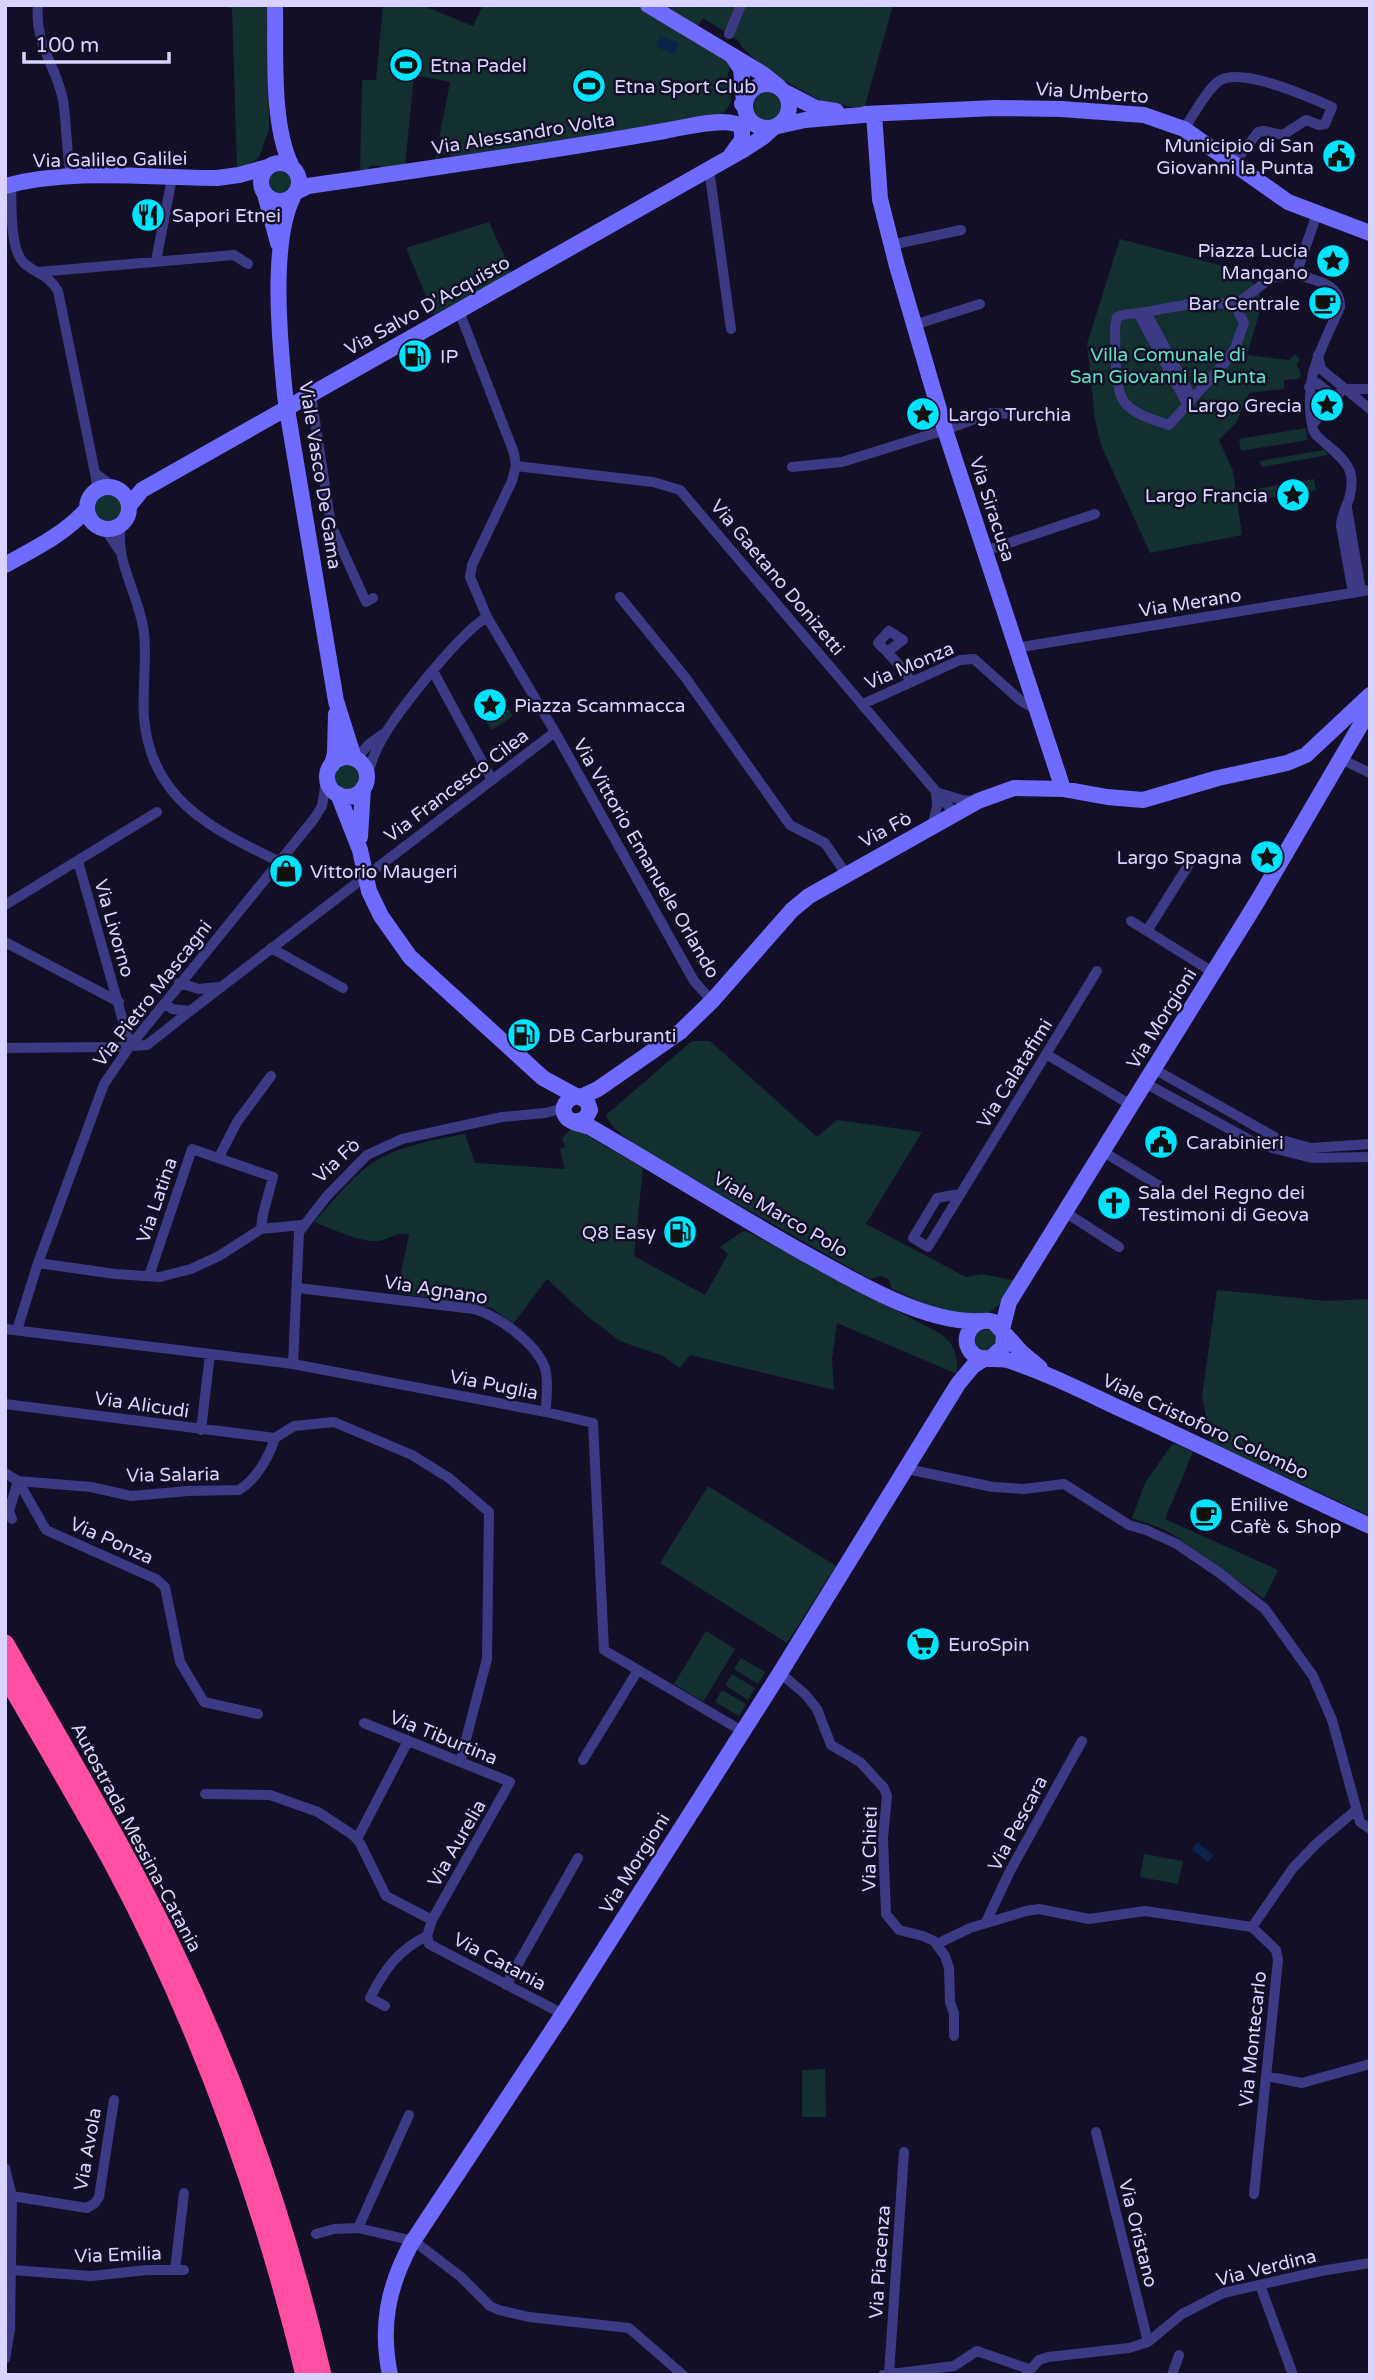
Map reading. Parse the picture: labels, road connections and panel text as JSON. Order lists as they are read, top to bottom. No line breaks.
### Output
{"streets":{"highway":["Autostrada Messina-Catania"],"street":["Via Umberto","Via Alessandro Volta","Via Galileo Galilei","Via Salvo D'Acquisto","Viale Vasco De Gama","Via Siracusa","Via Gaetano Donizetti","Via Merano","Via Monza","Via Francesco Cilea","Via Fò","Via Vittorio Emanuele Orlando","Via Livorno","Via Pietro Mascagni","Via Morgioni","Via Calatafimi","Via Latina","Viale Marco Polo","Via Agnano","Via Puglia","Via Alicudi","Viale Cristoforo Colombo","Via Salaria","Via Ponza","Via Tiburtina","Via Pescara","Via Aurelia","Via Chieti","Via Catania","Via Montecarlo","Via Avola","Via Oristano","Via Emilia","Via Piacenza","Via Verdina"]},"crossings":[["Via Umberto","Via Siracusa"],["Via Siracusa","Via Merano"],["Via Siracusa","Via Monza"],["Via Siracusa","Via Fò"],["Via Gaetano Donizetti","Via Monza"],["Via Gaetano Donizetti","Via Fò"],["Via Gaetano Donizetti","Via Vittorio Emanuele Orlando"],["Via Francesco Cilea","Via Vittorio Emanuele Orlando"],["Via Francesco Cilea","Via Livorno"],["Via Francesco Cilea","Via Pietro Mascagni"],["Via Fò","Via Vittorio Emanuele Orlando"],["Via Fò","Via Morgioni"],["Via Fò","Viale Marco Polo"],["Via Livorno","Via Pietro Mascagni"],["Via Pietro Mascagni","Via Puglia"],["Via Morgioni","Via Puglia"],["Via Morgioni","Via Chieti"],["Via Morgioni","Via Catania"],["Via Agnano","Via Puglia"],["Via Alicudi","Via Salaria"],["Via Salaria","Via Ponza"],["Via Tiburtina","Via Aurelia"],["Via Aurelia","Via Catania"],["Via Oristano","Via Verdina"]],"parks":["Villa Comunale di San Giovanni la Punta"],"places":{"sports":["Etna Padel","Etna Sport Club"],"public building":["Municipio di San Giovanni la Punta","Carabinieri"],"restaurant":["Sapori Etnei"],"place":["Piazza Lucia Mangano","Largo Grecia","Largo Turchia","Largo Francia","Piazza Scammacca","Largo Spagna"],"cafe":["Bar Centrale","Enilive Cafè & Shop"],"fuel station":["IP","DB Carburanti","Q8 Easy"],"shop":["Vittorio Maugeri"],"church":["Sala del Regno dei Testimoni di Geova"],"supermarket":["EuroSpin"]},"scale_bar":"100 m"}
